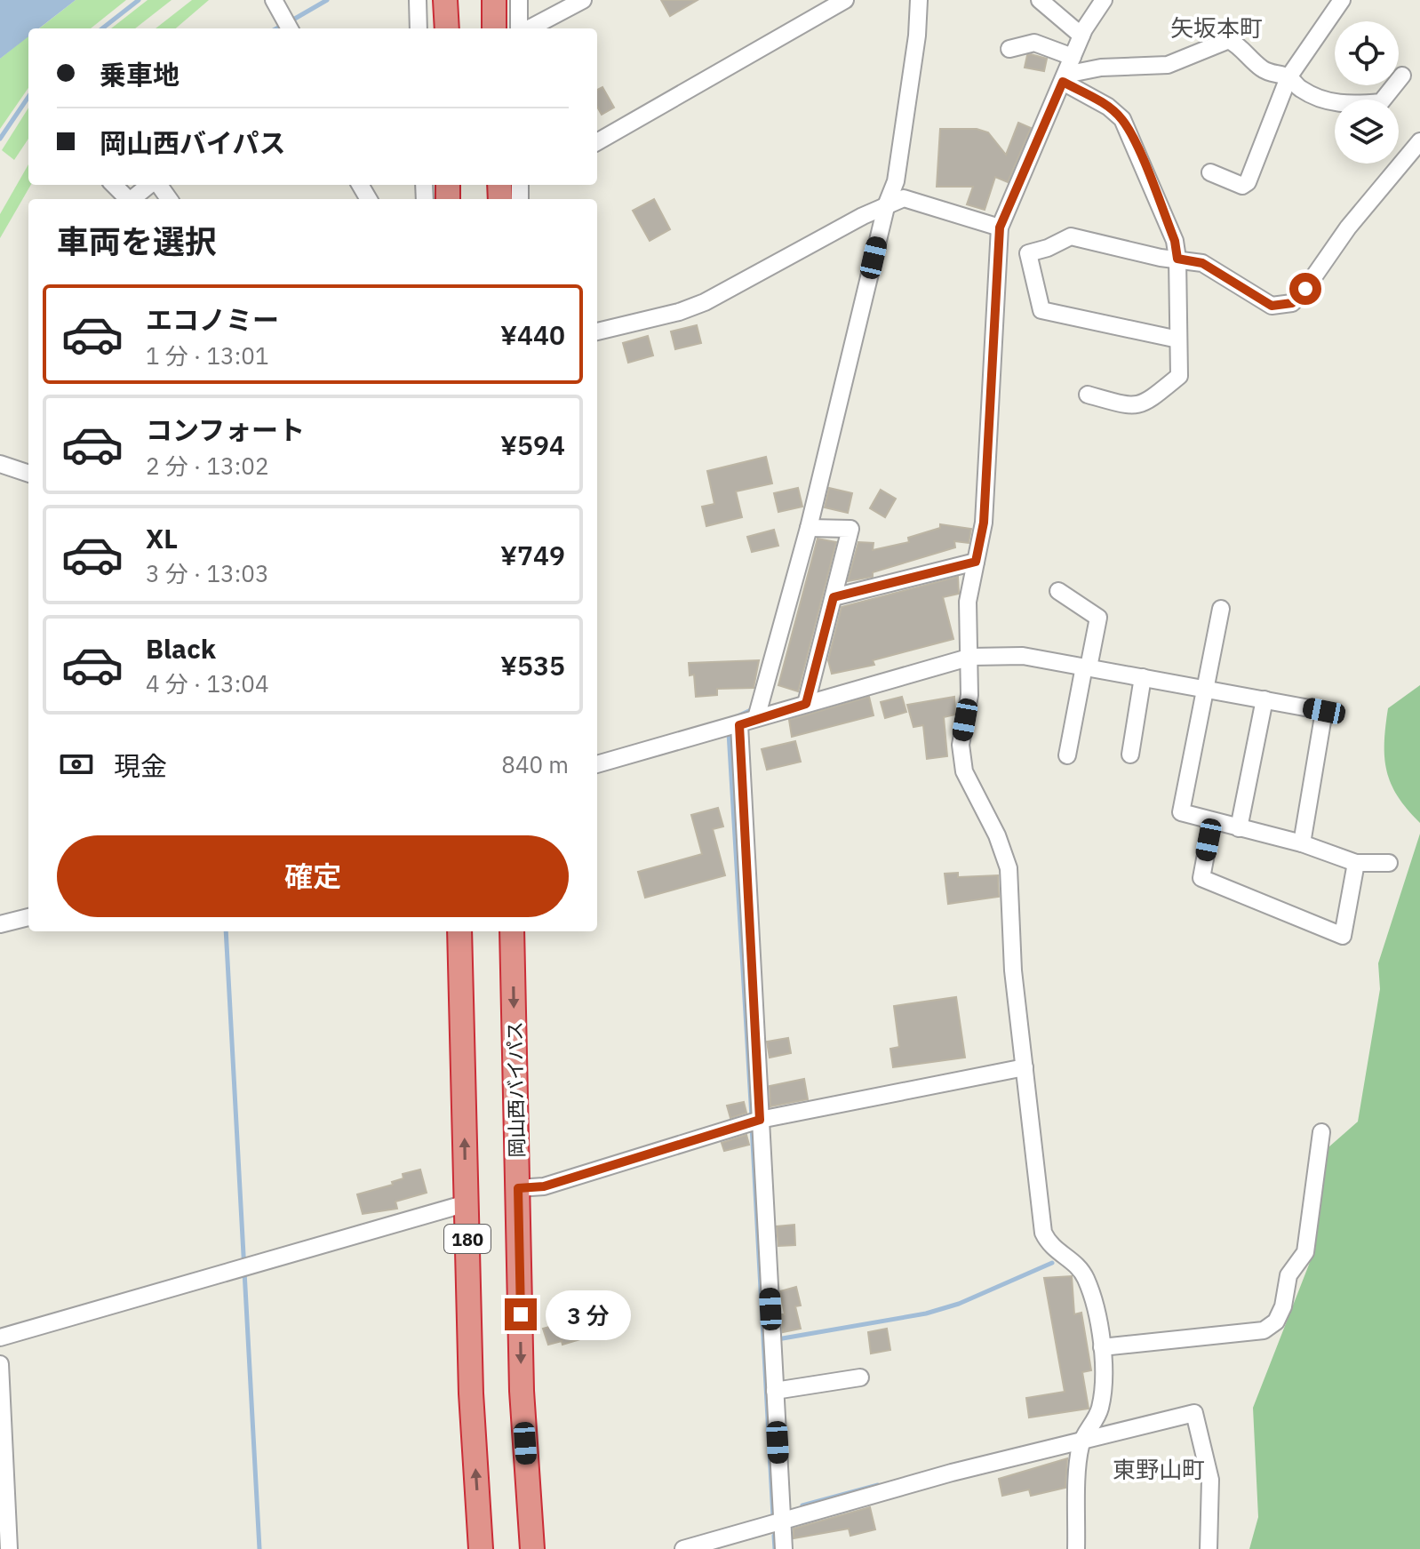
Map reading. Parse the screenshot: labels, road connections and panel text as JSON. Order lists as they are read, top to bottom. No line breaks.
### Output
{"streets":{"highway":["岡山西バイパス","180"]},"districts":["矢坂本町","東野山町"],"page":{"banner":["乗車地","岡山西バイパス"],"heading":"車両を選択","list":[{"name":"エコノミー","note":"1 分 · 13:01","value":"¥440"},{"name":"コンフォート","note":"2 分 · 13:02","value":"¥594"},{"name":"XL","note":"3 分 · 13:03","value":"¥749"},{"name":"Black","note":"4 分 · 13:04","value":"¥535"}],"pay":["現金","840 m"],"buttons":"確定","bubble":"3 分"}}
